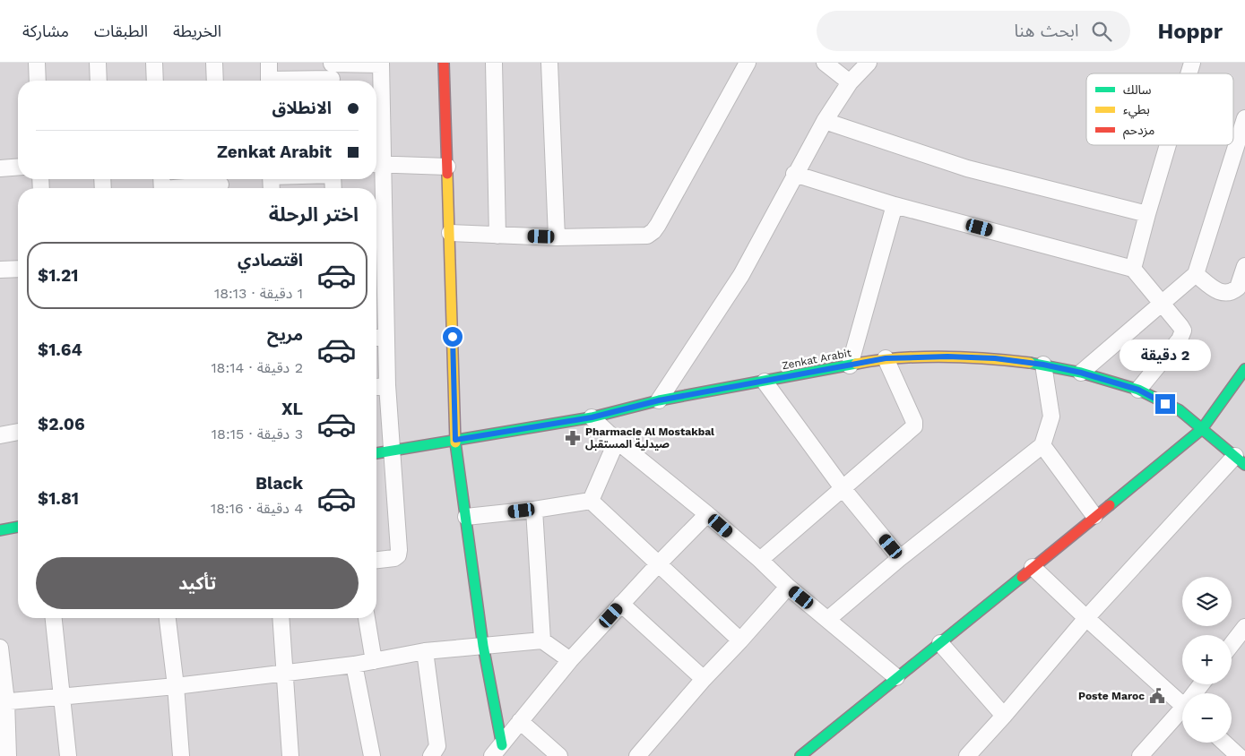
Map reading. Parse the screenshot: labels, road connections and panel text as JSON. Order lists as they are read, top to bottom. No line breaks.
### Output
{"streets":{"street":["Zenkat Arabit"]},"places":{"pharmacy":["Pharmacie Al Mostakbal صيدلية المستقبل"],"public building":["Poste Maroc"]},"legend":["سالك","بطيء","مزدحم"],"page":{"header":"Hoppr","search":"ابحث هنا","nav":["الخريطة","الطبقات","مشاركة"],"banner":["الانطلاق","Zenkat Arabit"],"heading":"اختر الرحلة","list":[{"name":"اقتصادي","note":"1 دقيقة · 18:13","value":"$1.21"},{"name":"مريح","note":"2 دقيقة · 18:14","value":"$1.64"},{"name":"XL","note":"3 دقيقة · 18:15","value":"$2.06"},{"name":"Black","note":"4 دقيقة · 18:16","value":"$1.81"}],"bubble":"2 دقيقة","buttons":"تأكيد","map_buttons":["+","−"]}}
